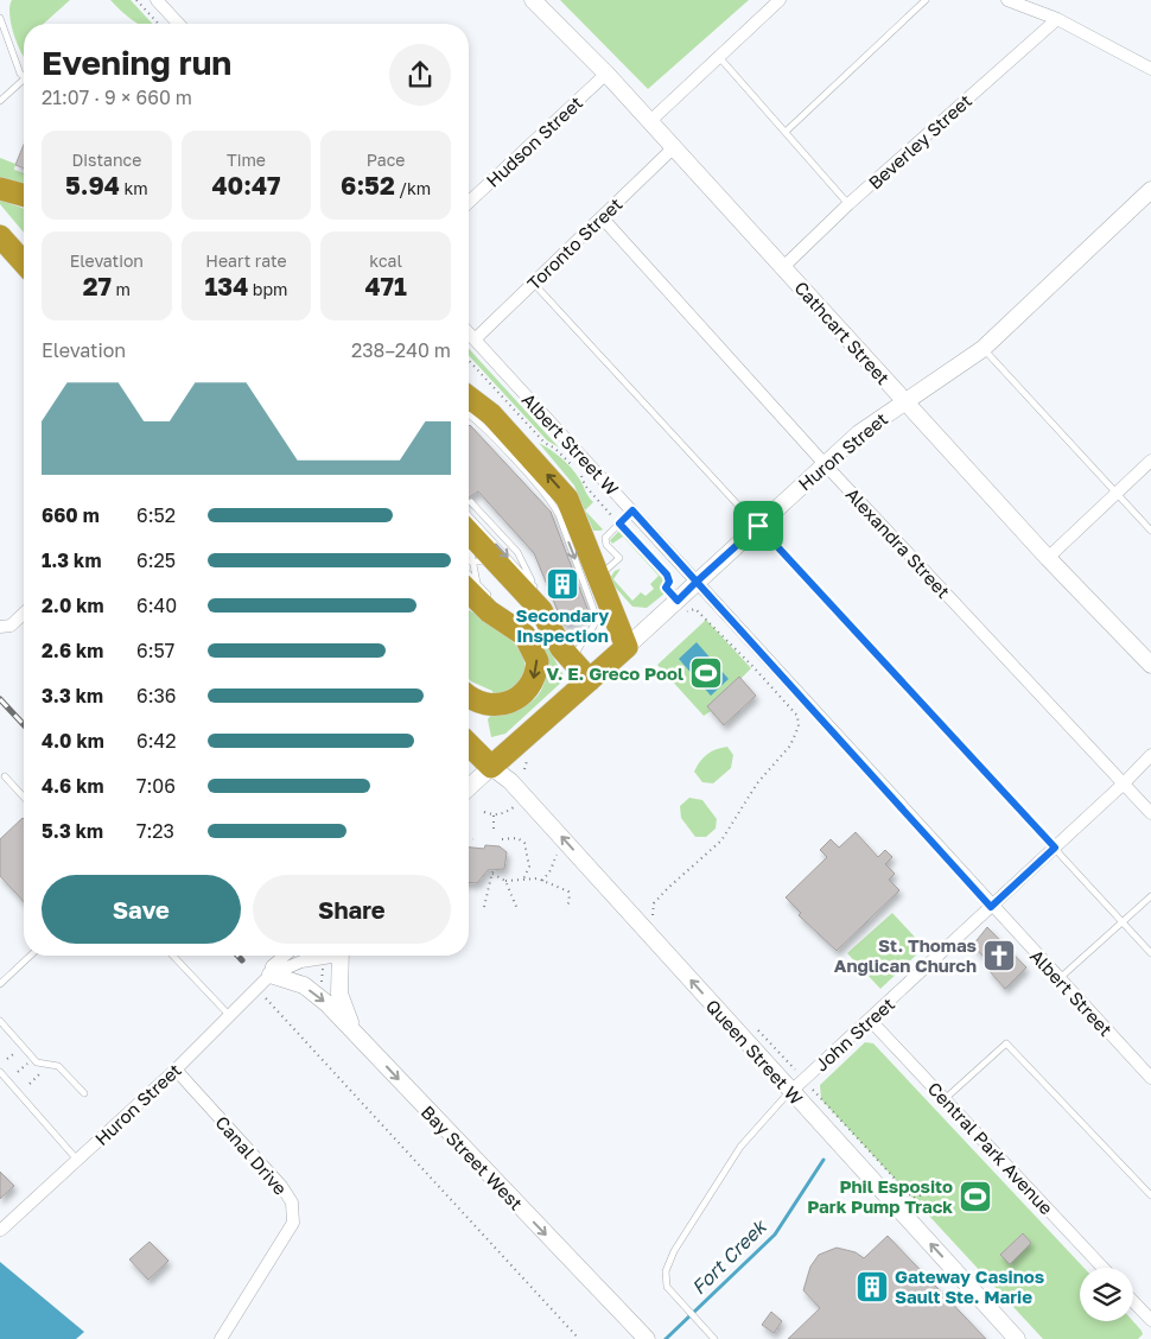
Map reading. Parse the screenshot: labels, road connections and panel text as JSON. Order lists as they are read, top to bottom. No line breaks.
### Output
{"streets":{"highway":["Huron Street"],"main road":["Cathcart Street","Queen Street W","Bay Street West"],"street":["Hudson Street","Beverley Street","Toronto Street","Albert Street W","Alexandra Street","Albert Street","John Street","Central Park Avenue","Canal Drive"]},"crossings":[["Hudson Street","Cathcart Street"],["Beverley Street","Cathcart Street"],["Toronto Street","Cathcart Street"],["Toronto Street","Albert Street W"],["Toronto Street","Alexandra Street"],["Cathcart Street","Huron Street"],["Albert Street W","Huron Street"],["Albert Street W","Albert Street"],["Albert Street W","John Street"],["Huron Street","Alexandra Street"],["Huron Street","Queen Street W"],["Huron Street","Canal Drive"],["Alexandra Street","John Street"],["Albert Street","John Street"],["John Street","Queen Street W"],["John Street","Central Park Avenue"]],"one_way":["Queen Street W","Bay Street West"],"water":["Fort Creek"],"places":{"building":["Secondary Inspection","Gateway Casinos Sault Ste. Marie"],"sports":["V. E. Greco Pool","Phil Esposito Park Pump Track"],"church":["St. Thomas Anglican Church"]},"page":{"heading":["Evening run","21:07 · 9 × 660 m"],"stats":[["Distance","5.94 km"],["Time","40:47"],["Pace","6:52 /km"],["Elevation","27 m"],["Heart rate","134 bpm"],["kcal","471"]],"chart":["Elevation","238–240 m"],"list":[{"name":"660 m","note":"6:52"},{"name":"1.3 km","note":"6:25"},{"name":"2.0 km","note":"6:40"},{"name":"2.6 km","note":"6:57"},{"name":"3.3 km","note":"6:36"},{"name":"4.0 km","note":"6:42"},{"name":"4.6 km","note":"7:06"},{"name":"5.3 km","note":"7:23"}],"buttons":["Save","Share"]}}
